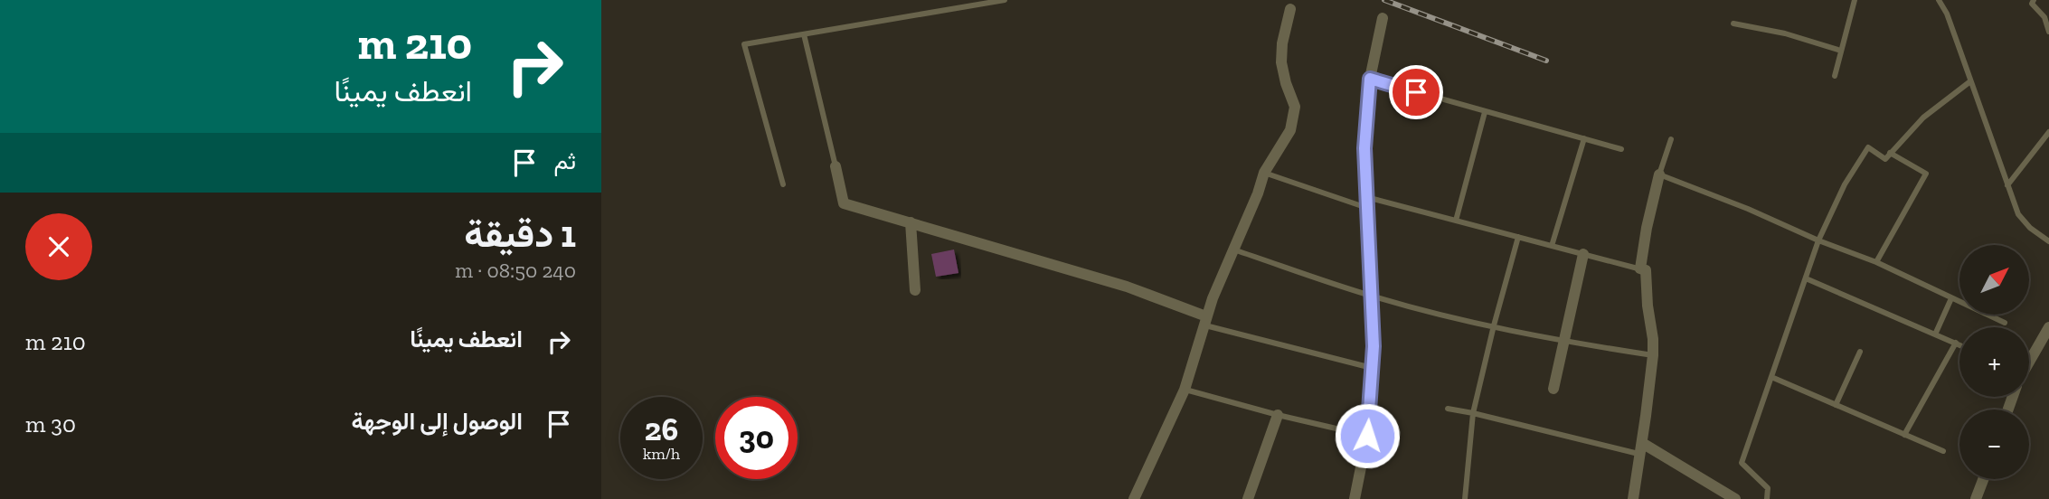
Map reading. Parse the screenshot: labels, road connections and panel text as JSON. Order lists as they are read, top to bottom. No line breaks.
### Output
{"north":"top right","page":{"turn":["210 m","انعطف يمينًا"],"then":"ثم","heading":["1 دقيقة","240 m · 08:50"],"map_buttons":["+","−"],"list":[{"name":"انعطف يمينًا","value":"210 m"},{"name":"الوصول إلى الوجهة","value":"30 m"}],"speed":"26 km/h","limit":"30"}}
